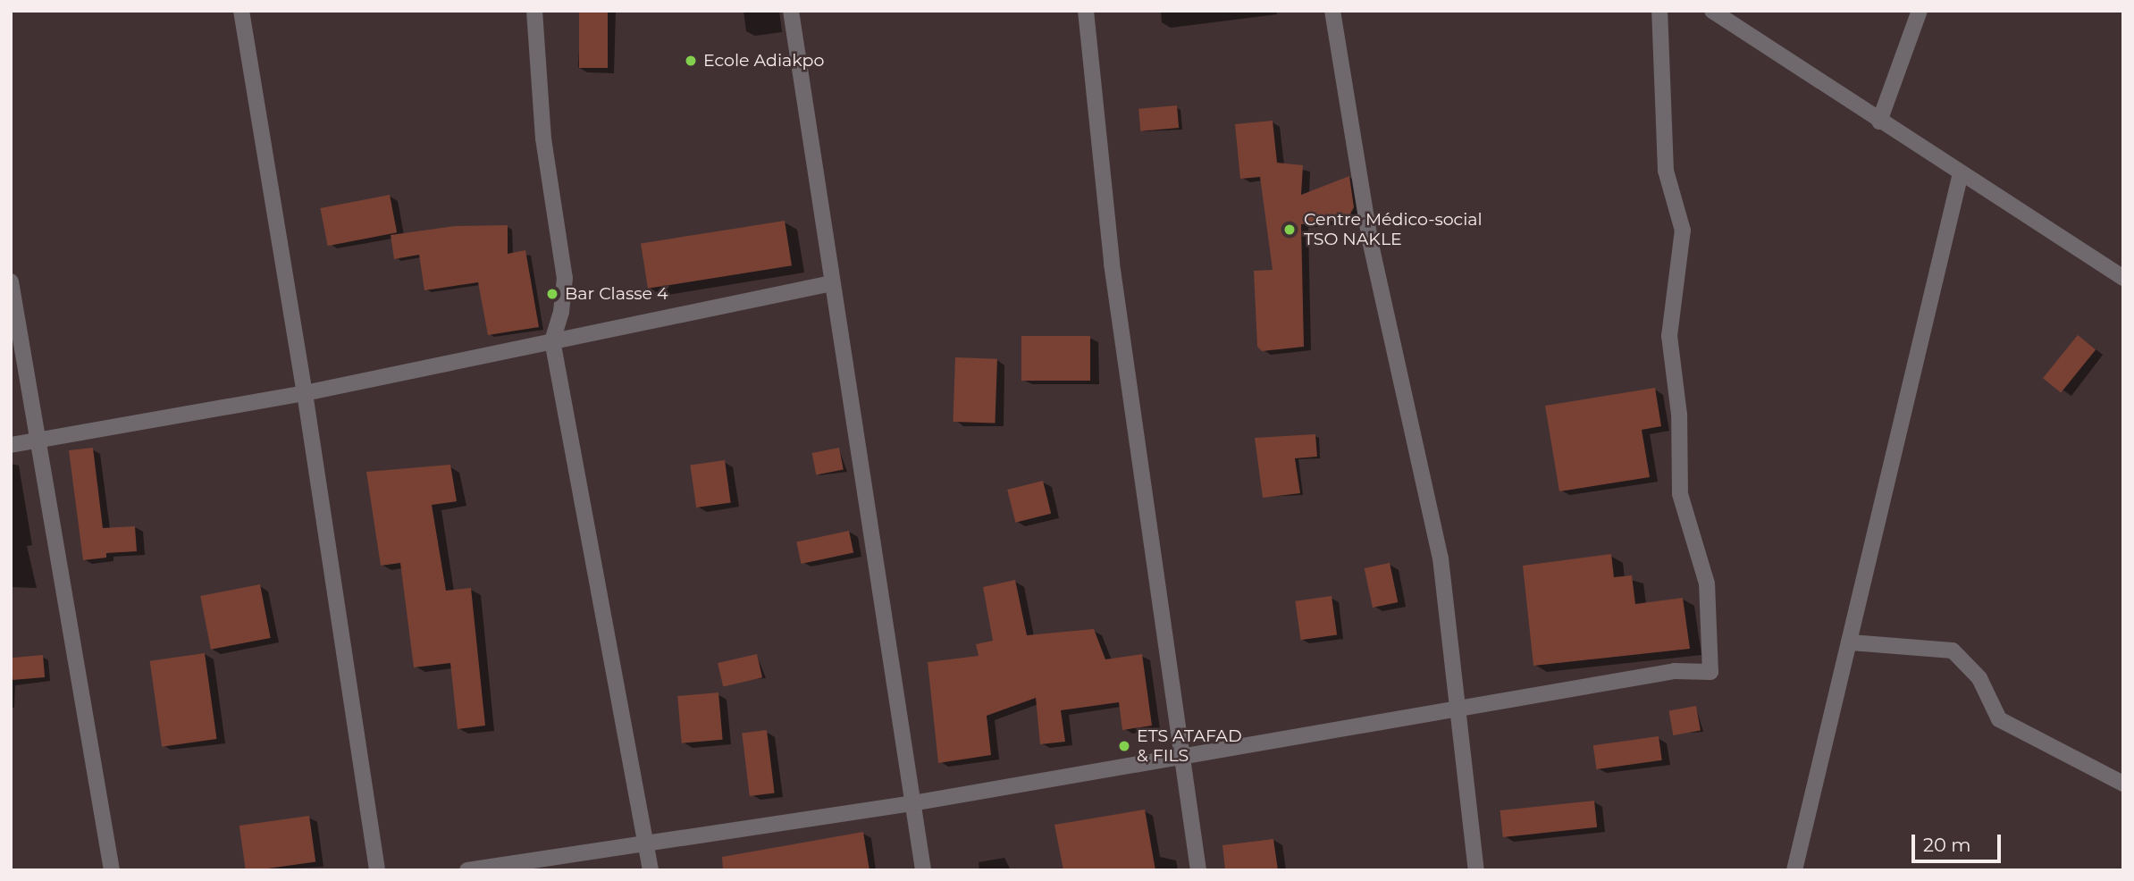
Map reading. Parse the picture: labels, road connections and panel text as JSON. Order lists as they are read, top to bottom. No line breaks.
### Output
{"places":["Ecole Adiakpo","Centre Médico-social TSO NAKLE","Bar Classe 4","ETS ATAFAD & FILS"],"scale_bar":"20 m"}
